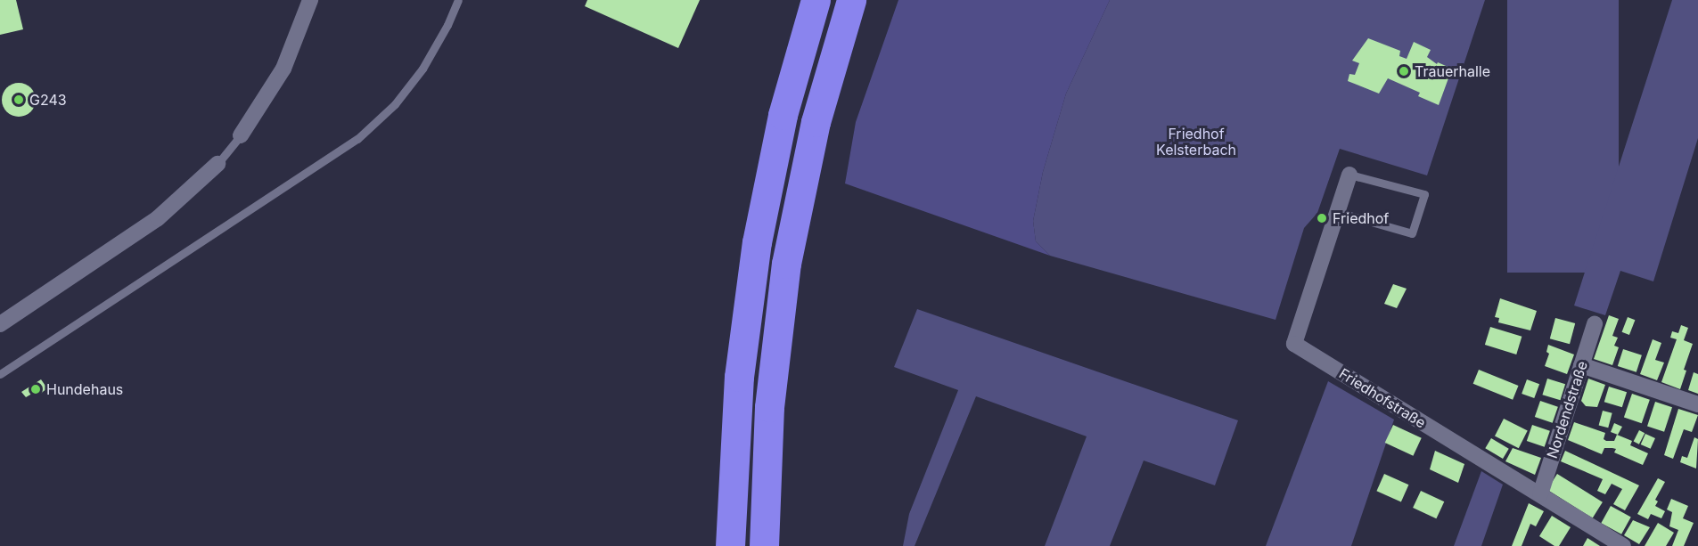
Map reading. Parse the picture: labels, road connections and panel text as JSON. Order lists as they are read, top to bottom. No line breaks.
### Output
{"streets":{"street":["Friedhofstraße","Nordendstraße"]},"crossings":[["Friedhofstraße","Nordendstraße"]],"parks":["Friedhof Kelsterbach"],"places":["Trauerhalle","G243","Friedhof","Hundehaus"]}
